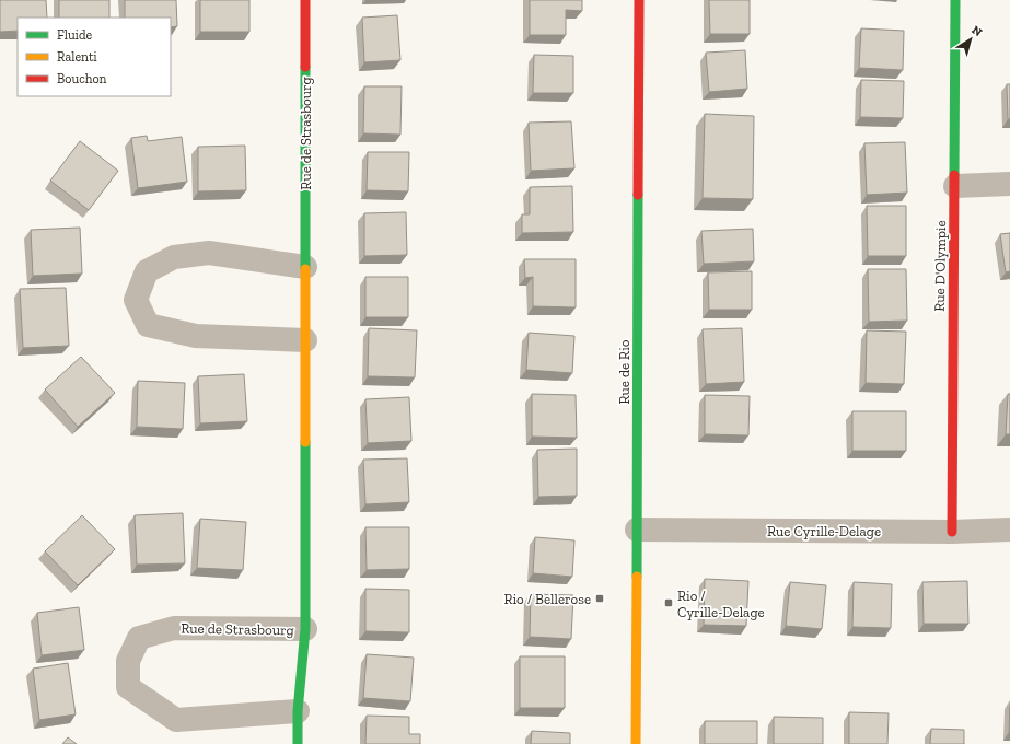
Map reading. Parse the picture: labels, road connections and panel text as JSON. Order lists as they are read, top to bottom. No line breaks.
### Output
{"streets":{"street":["Rue de Strasbourg","Rue D'Olympie","Rue de Rio","Rue Cyrille-Delage"]},"crossings":[["Rue D'Olympie","Rue Cyrille-Delage"],["Rue de Rio","Rue Cyrille-Delage"]],"places":{"transit":["Rio / Bellerose","Rio / Cyrille-Delage"]},"legend":["Fluide","Ralenti","Bouchon"],"north":"top right"}
